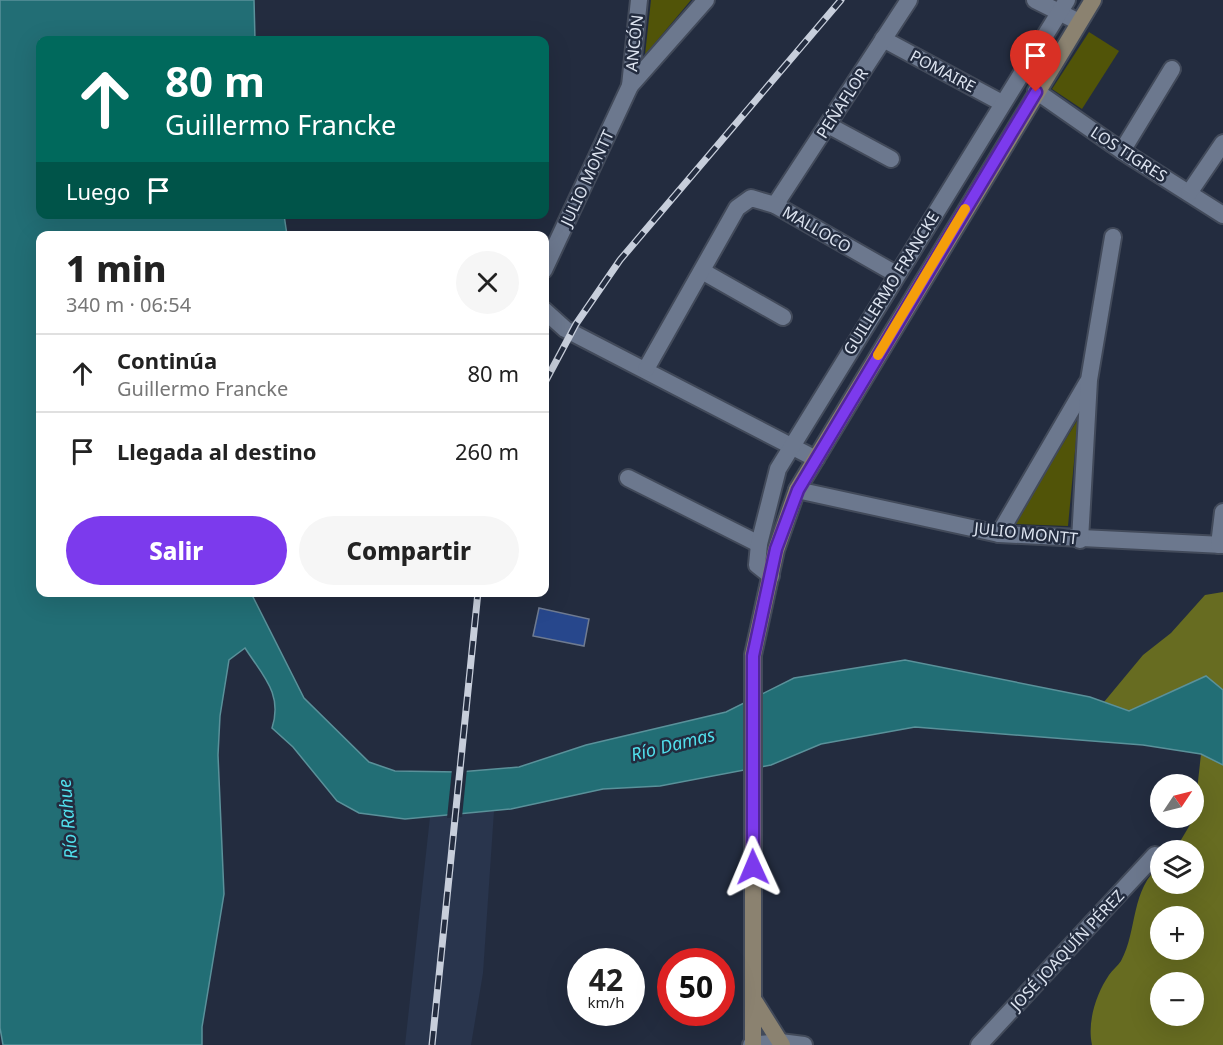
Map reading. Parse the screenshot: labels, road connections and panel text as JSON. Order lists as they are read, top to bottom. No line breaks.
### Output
{"streets":{"main road":["GUILLERMO FRANCKE"],"street":["ANCÓN","POMAIRE","PEÑAFLOR","LOS TIGRES","JULIO MONTT","MALLOCO","JOSÉ JOAQUÍN PÉREZ"]},"crossings":[["ANCÓN","JULIO MONTT"],["POMAIRE","PEÑAFLOR"],["POMAIRE","GUILLERMO FRANCKE"],["PEÑAFLOR","MALLOCO"],["LOS TIGRES","GUILLERMO FRANCKE"],["JULIO MONTT","GUILLERMO FRANCKE"],["MALLOCO","GUILLERMO FRANCKE"]],"water":["Río Damas","Río Rahue"],"north":"top right","page":{"turn":["80 m","Guillermo Francke"],"then":"Luego","heading":["1 min","340 m · 06:54"],"list":[{"name":"Continúa","note":"Guillermo Francke","value":"80 m"},{"name":"Llegada al destino","value":"260 m"}],"buttons":["Salir","Compartir"],"map_buttons":["+","−"],"speed":"42 km/h","limit":"50"}}
